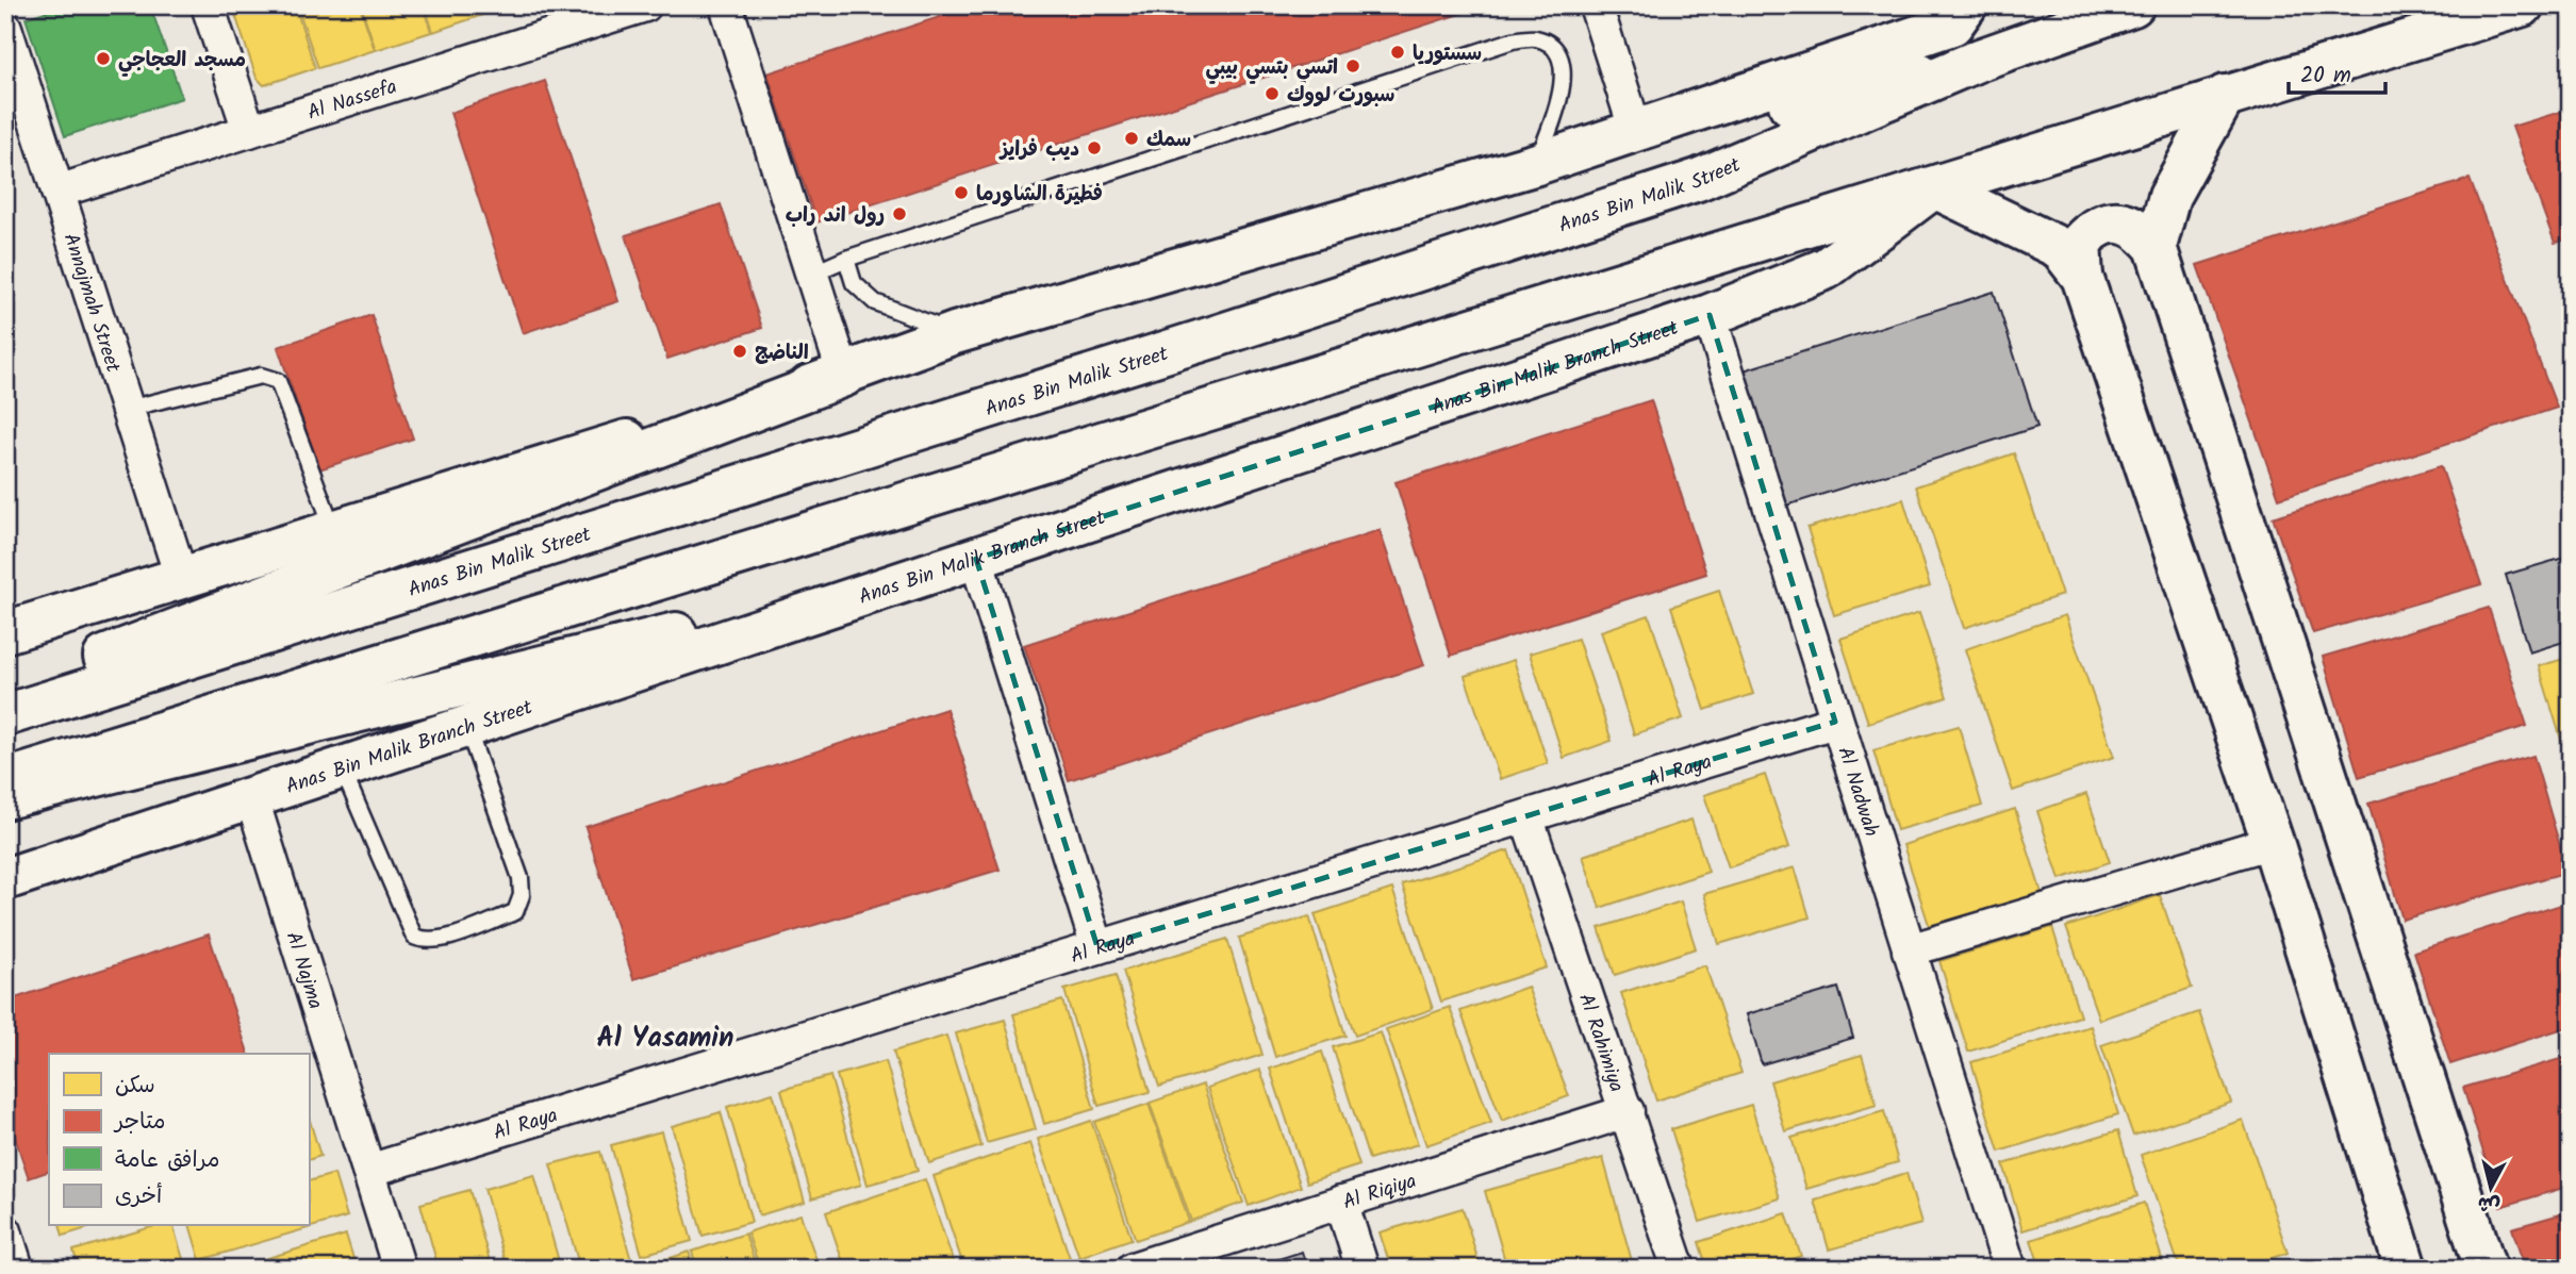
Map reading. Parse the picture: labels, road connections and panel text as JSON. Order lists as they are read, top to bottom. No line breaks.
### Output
{"streets":{"street":["Al Nassefa","Anas Bin Malik Street","Annajmah Street","Anas Bin Malik Branch Street","Al Raya","Al Nadwah","Al Najma","Al Rahimiya","Al Riqiya"]},"crossings":[["Al Nassefa","Annajmah Street"],["Anas Bin Malik Branch Street","Al Nadwah"],["Anas Bin Malik Branch Street","Al Najma"],["Al Raya","Al Nadwah"],["Al Raya","Al Najma"],["Al Raya","Al Rahimiya"],["Al Rahimiya","Al Riqiya"]],"districts":["Al Yasamin"],"places":["سستوريا","مسجد العجاجي","اتسي بتسي بيبي","سبورت لووك","سمك","ديب فرايز","فطيرة الشاورما","رول اند راب","الناضج"],"legend":["سكن","متاجر","مرافق عامة","أخرى"],"scale_bar":"20 m","north":"bottom"}
